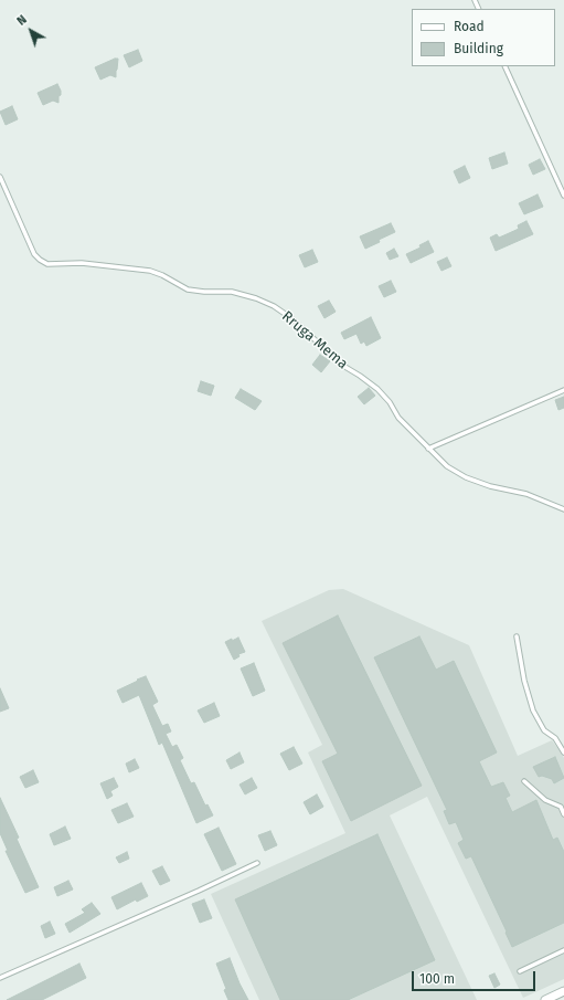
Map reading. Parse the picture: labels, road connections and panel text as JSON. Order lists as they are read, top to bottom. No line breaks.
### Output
{"streets":{"lane":["Rruga Mema"]},"legend":["Road","Building"],"scale_bar":"100 m","north":"top left"}
